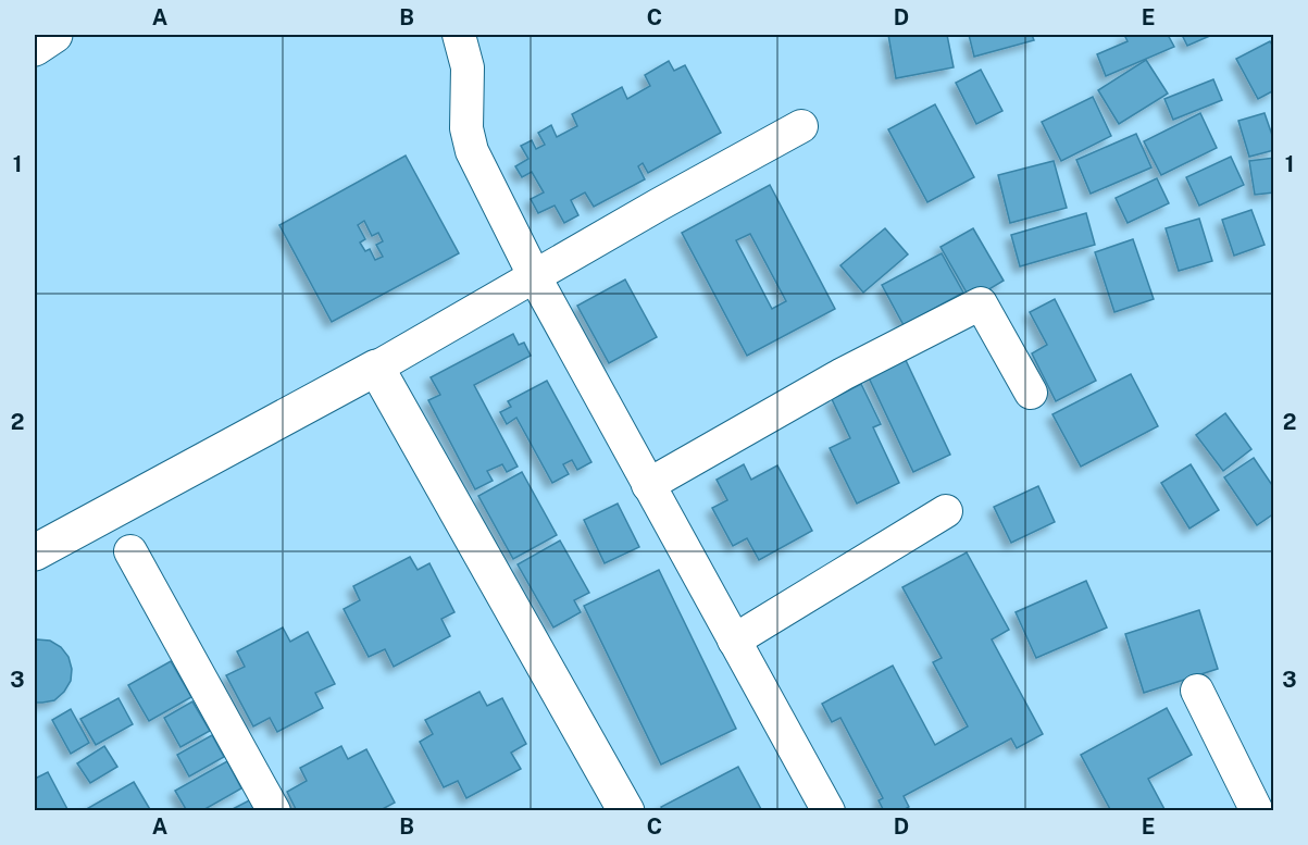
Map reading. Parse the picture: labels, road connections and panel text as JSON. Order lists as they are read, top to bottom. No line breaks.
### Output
{"grid":{"columns":["A","B","C","D","E"],"rows":["1","2","3"]}}
